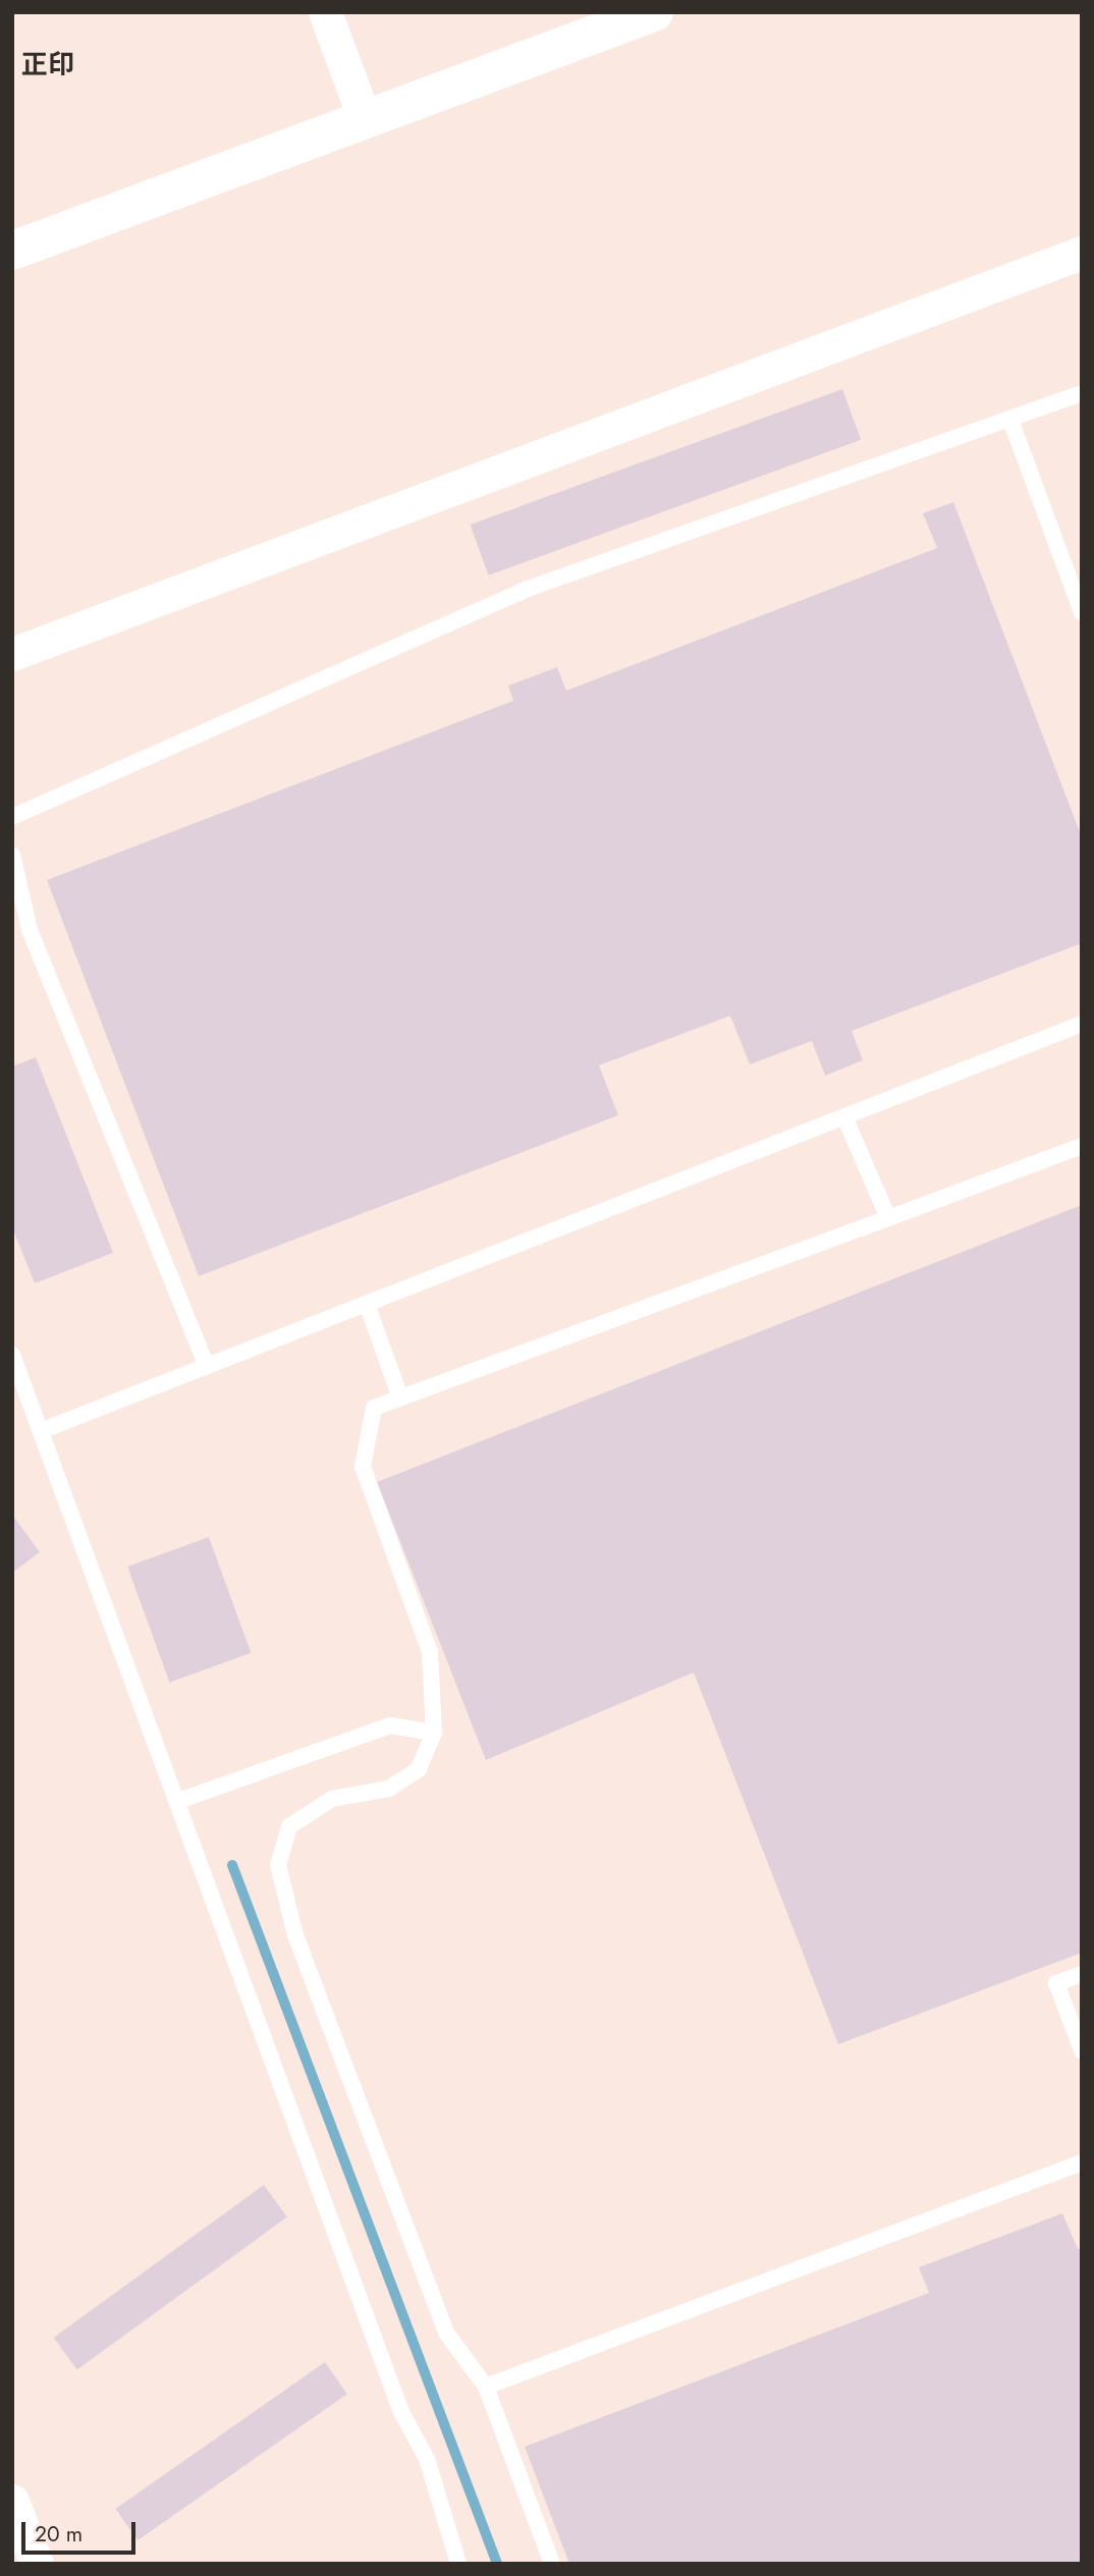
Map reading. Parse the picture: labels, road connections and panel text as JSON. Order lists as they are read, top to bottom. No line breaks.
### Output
{"districts":["正印"],"scale_bar":"20 m"}
